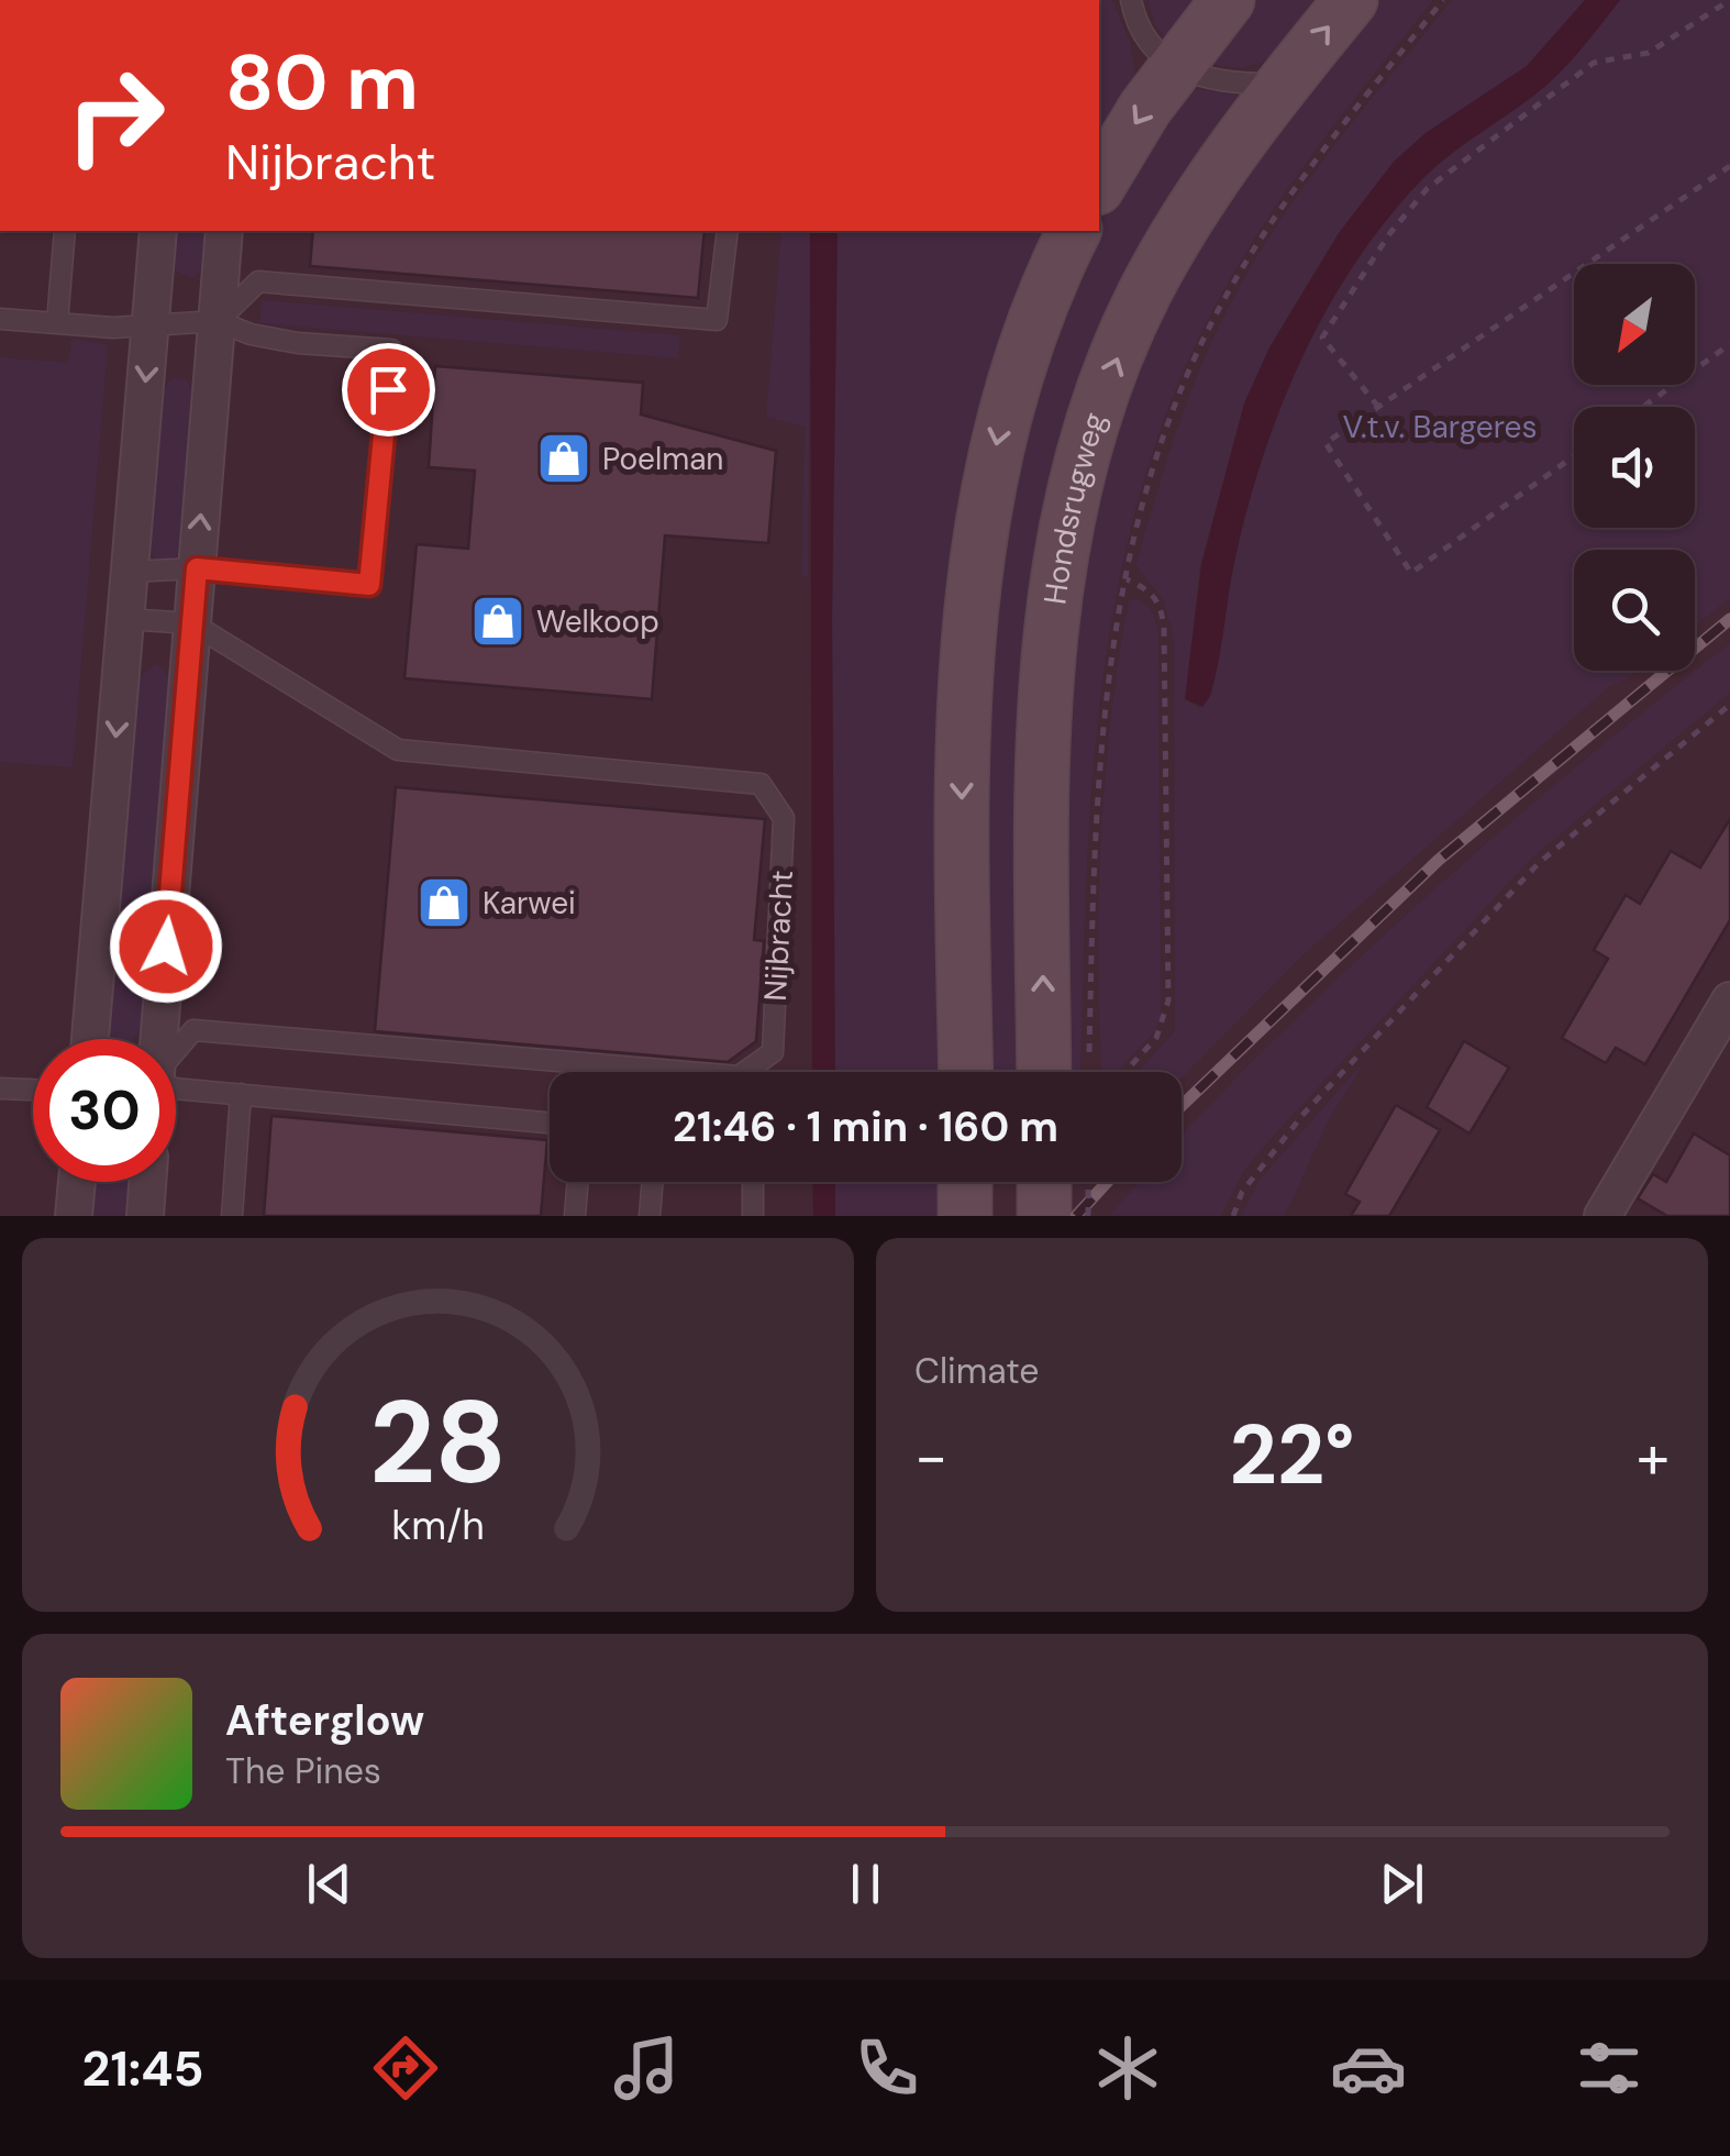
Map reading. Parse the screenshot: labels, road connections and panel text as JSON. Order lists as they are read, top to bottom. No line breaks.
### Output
{"streets":{"main road":["Hondsrugweg"],"lane":["Nijbracht"]},"parks":["V.t.v. Bargeres"],"places":{"shop":["Poelman","Welkoop","Karwei"]},"north":"bottom left","page":{"turn":["80 m","Nijbracht"],"limit":"30","trip":"21:46 · 1 min · 160 m","tile":"Climate","heat":["−","22°","+"],"song":["Afterglow","The Pines"],"tabs":"21:45","gauge":["28","km/h"]}}
